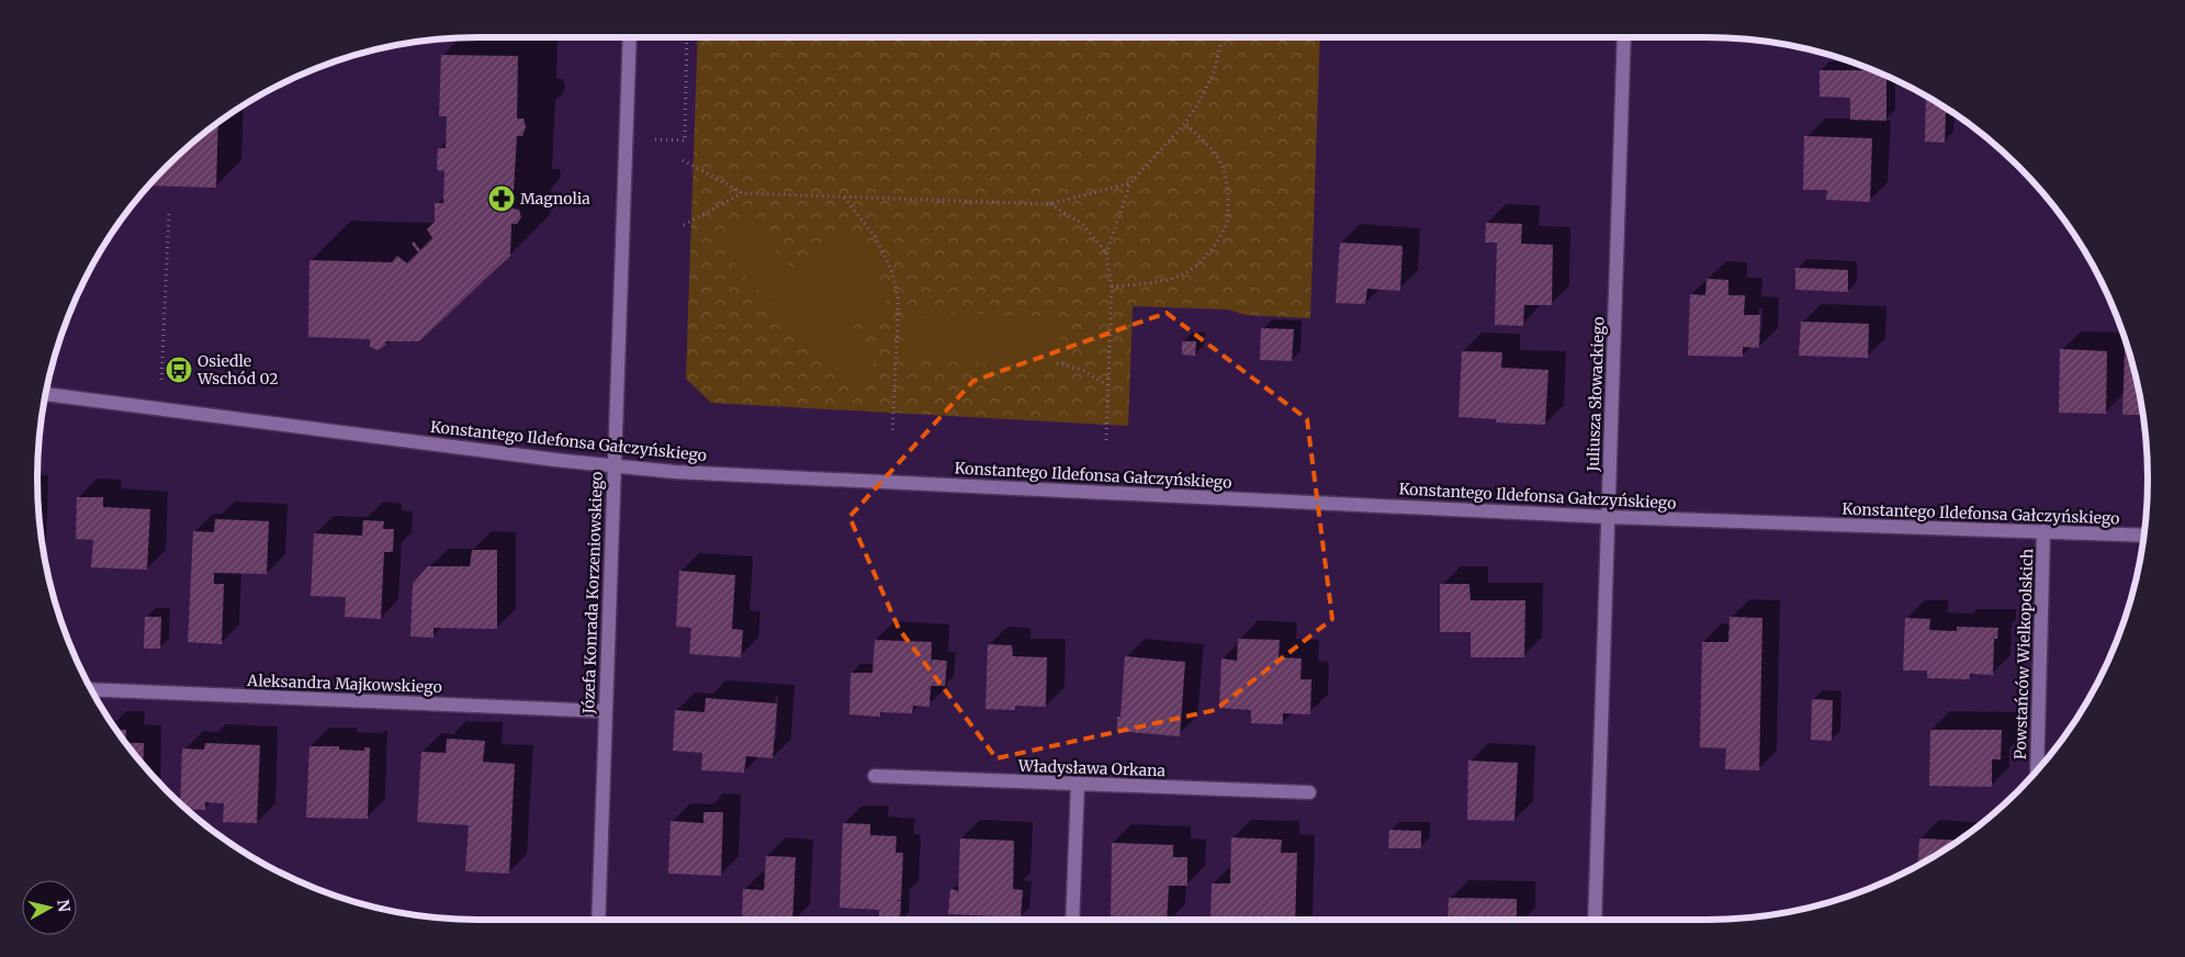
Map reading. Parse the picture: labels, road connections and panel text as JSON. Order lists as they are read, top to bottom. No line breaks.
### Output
{"streets":{"street":["Juliusza Słowackiego","Konstantego Ildefonsa Gałczyńskiego","Józefa Konrada Korzeniowskiego","Powstańców Wielkopolskich","Aleksandra Majkowskiego","Władysława Orkana"]},"crossings":[["Juliusza Słowackiego","Konstantego Ildefonsa Gałczyńskiego"],["Konstantego Ildefonsa Gałczyńskiego","Józefa Konrada Korzeniowskiego"],["Konstantego Ildefonsa Gałczyńskiego","Powstańców Wielkopolskich"],["Józefa Konrada Korzeniowskiego","Aleksandra Majkowskiego"]],"places":{"pharmacy":["Magnolia"],"bus stop":["Osiedle Wschód 02"]},"north":"right"}
